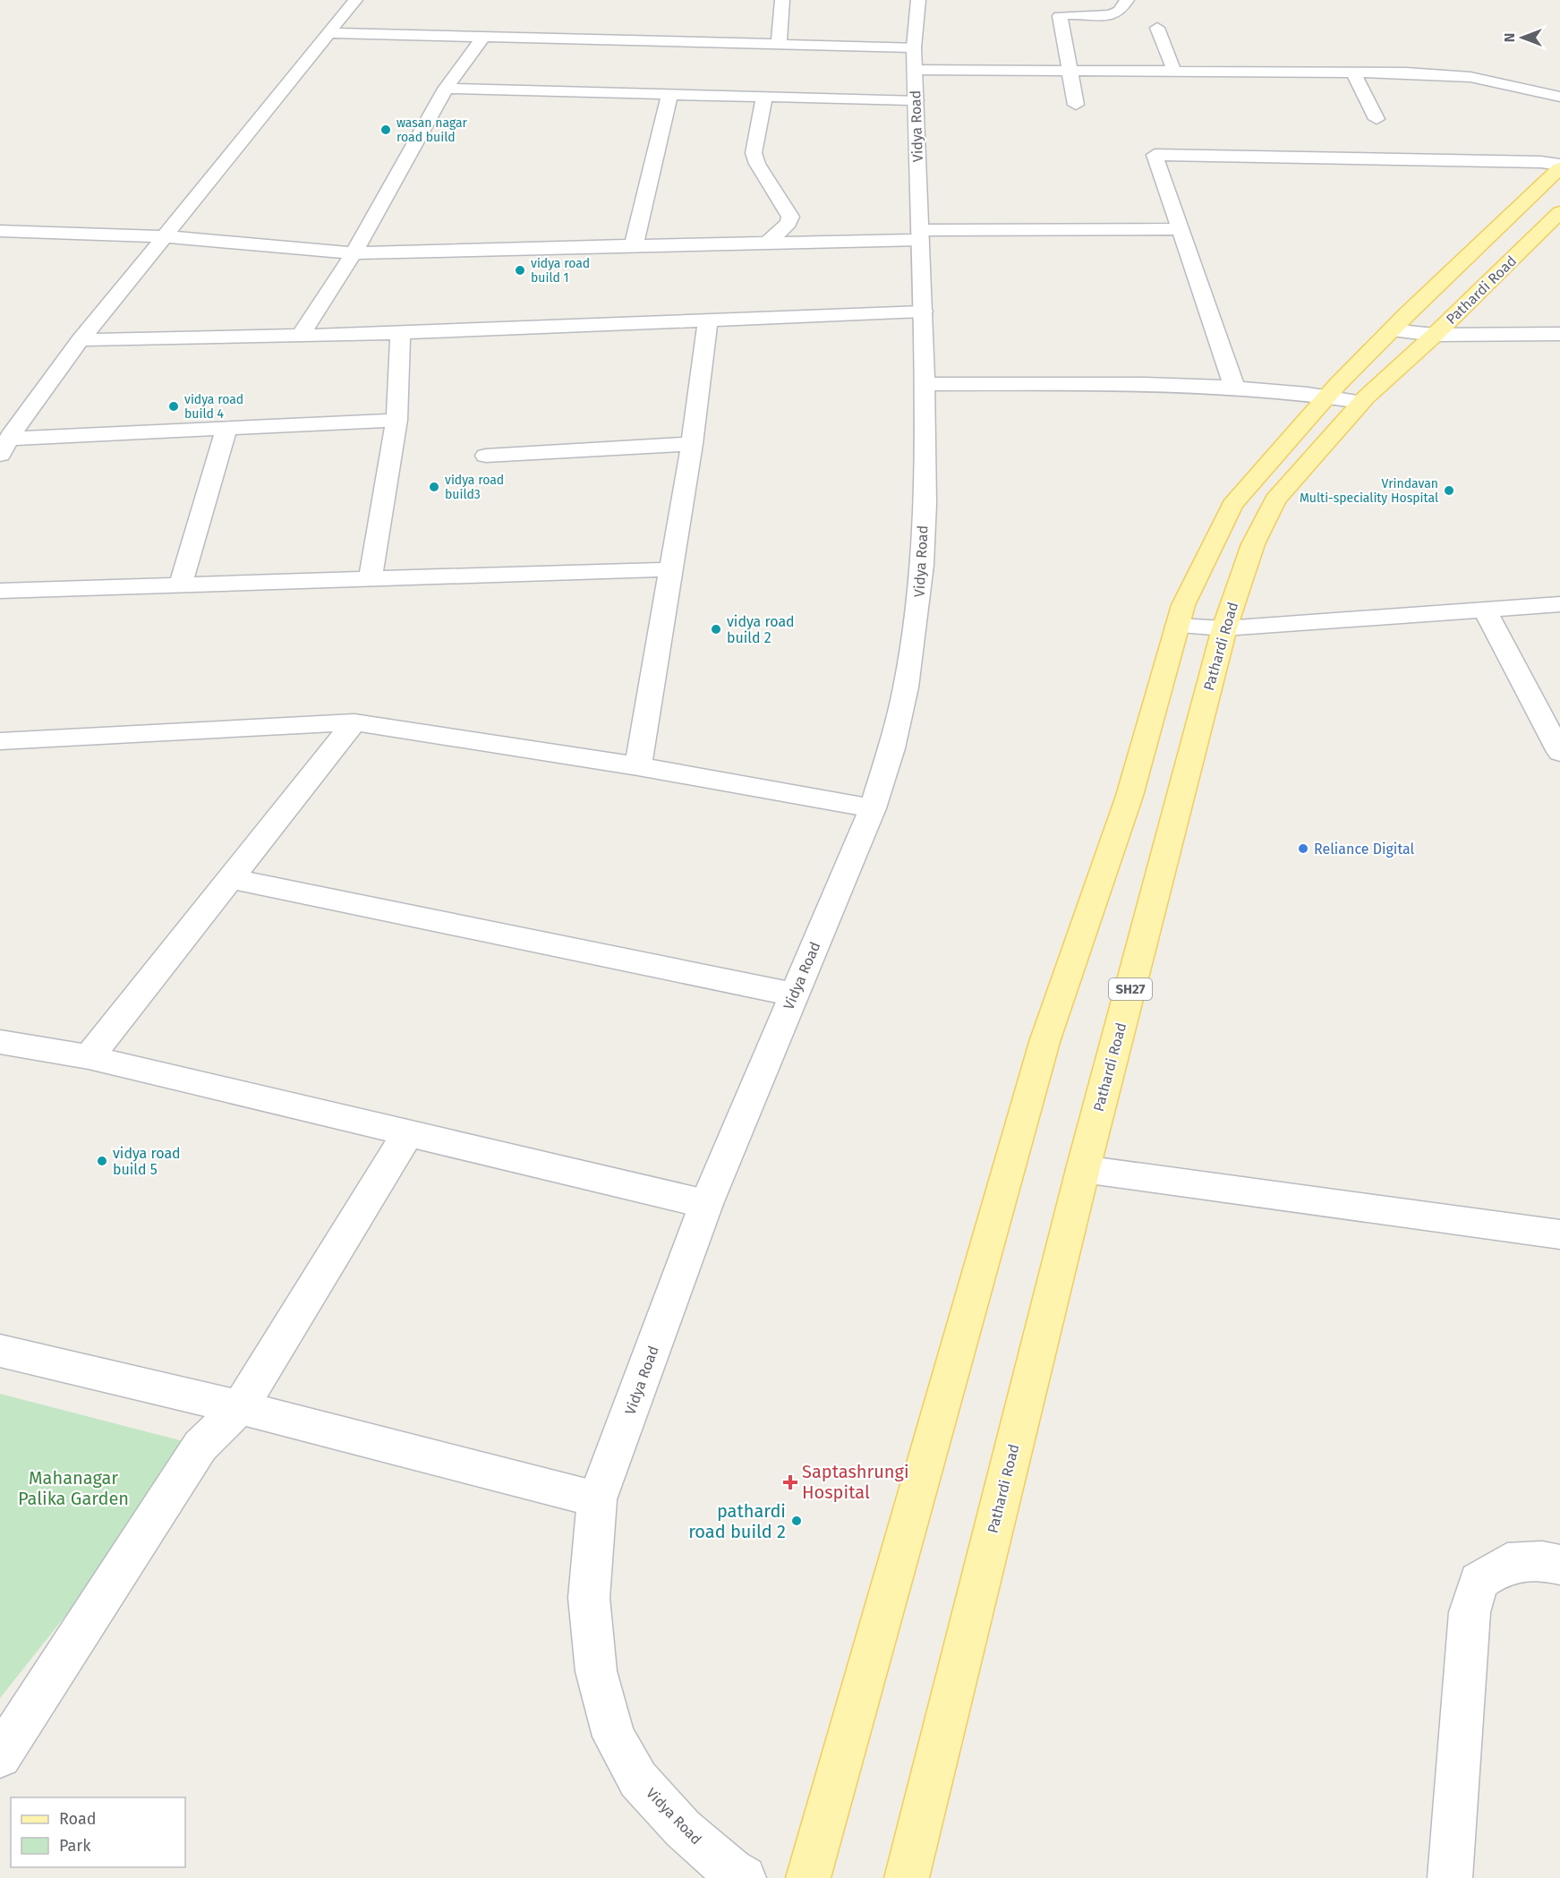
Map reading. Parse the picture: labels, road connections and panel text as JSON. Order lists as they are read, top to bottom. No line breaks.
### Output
{"streets":{"main road":["Pathardi Road","SH27"],"street":["Vidya Road"]},"parks":["Mahanagar Palika Garden"],"places":{"other":["wasan nagar road build","vidya road build 1","vidya road build 4","vidya road build3","Vrindavan Multi-speciality Hospital","vidya road build 2","Reliance Digital","vidya road build 5","pathardi road build 2"],"health":["Saptashrungi Hospital"]},"legend":["Road","Park"],"north":"left"}
